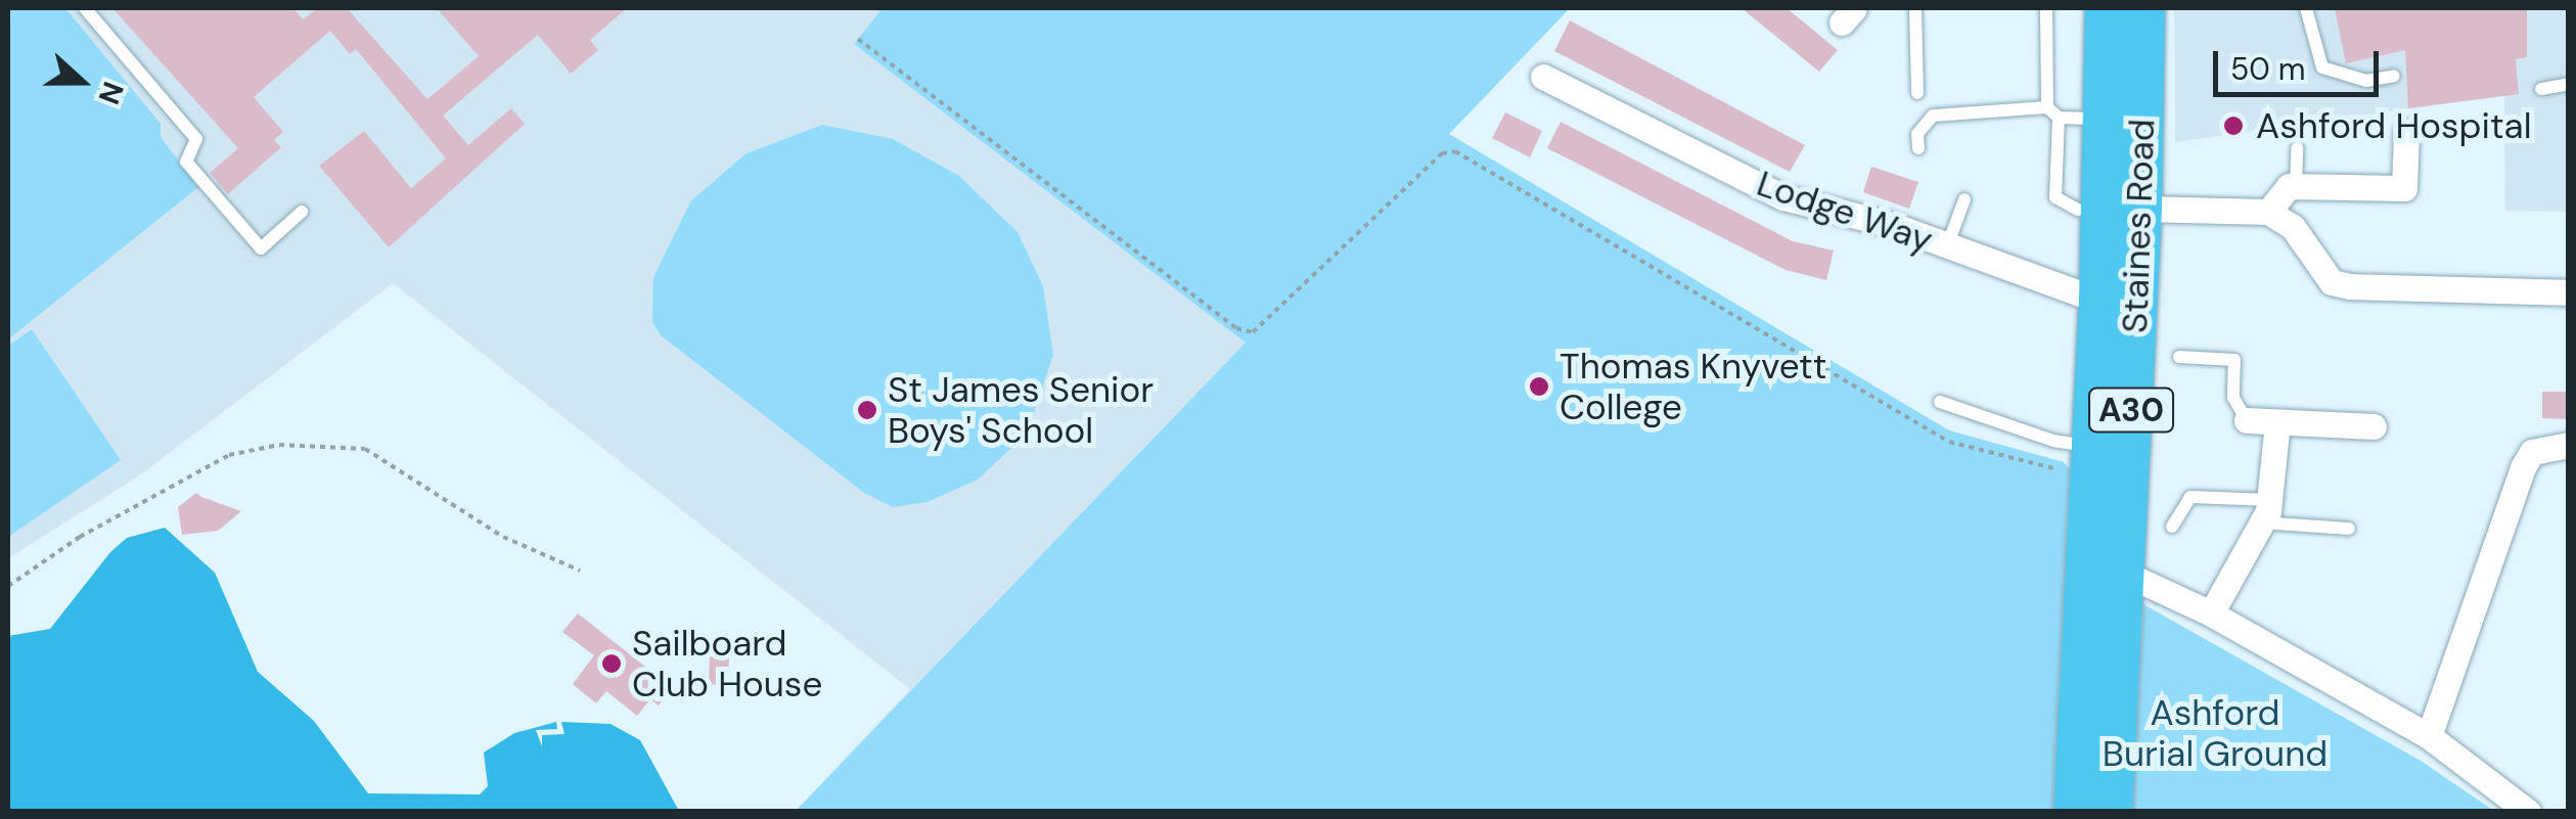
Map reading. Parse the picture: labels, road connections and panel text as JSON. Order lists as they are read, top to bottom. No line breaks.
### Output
{"streets":{"highway":["Staines Road","A30"],"street":["Lodge Way"]},"crossings":[["Lodge Way","Staines Road"]],"parks":["Ashford Burial Ground"],"places":["Ashford Hospital","Thomas Knyvett College","St James Senior Boys' School","Sailboard Club House"],"scale_bar":"50 m","north":"right"}
